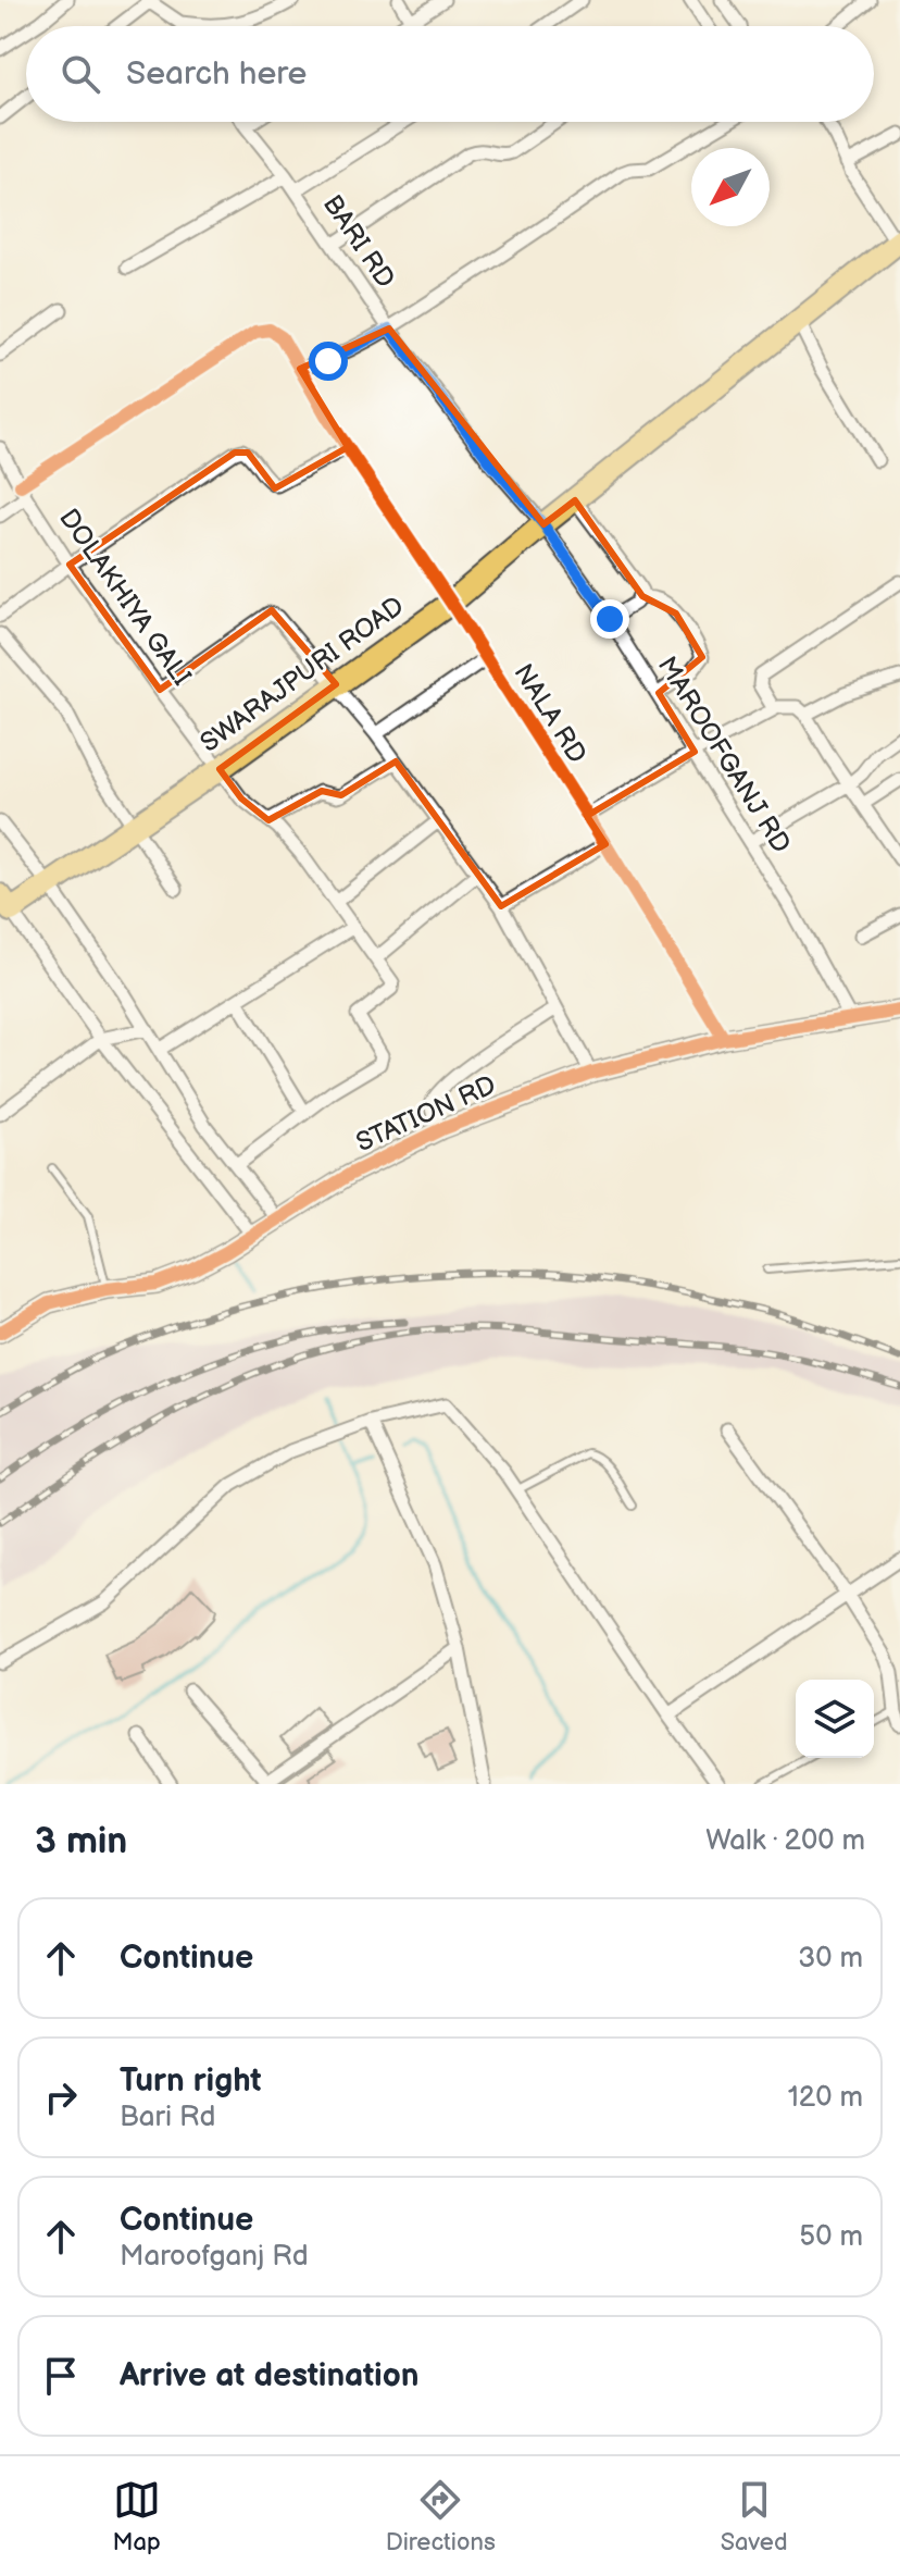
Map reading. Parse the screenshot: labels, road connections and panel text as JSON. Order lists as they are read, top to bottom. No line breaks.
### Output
{"streets":{"highway":["SWARAJPURI ROAD"],"street":["BARI RD","DOLAKHIYA GALI","NALA RD","MAROOFGANJ RD","STATION RD"]},"crossings":[["BARI RD","SWARAJPURI ROAD"],["BARI RD","MAROOFGANJ RD"],["DOLAKHIYA GALI","SWARAJPURI ROAD"],["DOLAKHIYA GALI","NALA RD"],["SWARAJPURI ROAD","NALA RD"],["SWARAJPURI ROAD","MAROOFGANJ RD"],["NALA RD","STATION RD"],["MAROOFGANJ RD","STATION RD"]],"north":"bottom left","page":{"search":"Search here","heading":["3 min","Walk · 200 m"],"list":[["Continue","30 m"],["Turn right","Bari Rd","120 m"],["Continue","Maroofganj Rd","50 m"],"Arrive at destination"],"nav":["Map","Directions","Saved"]}}
